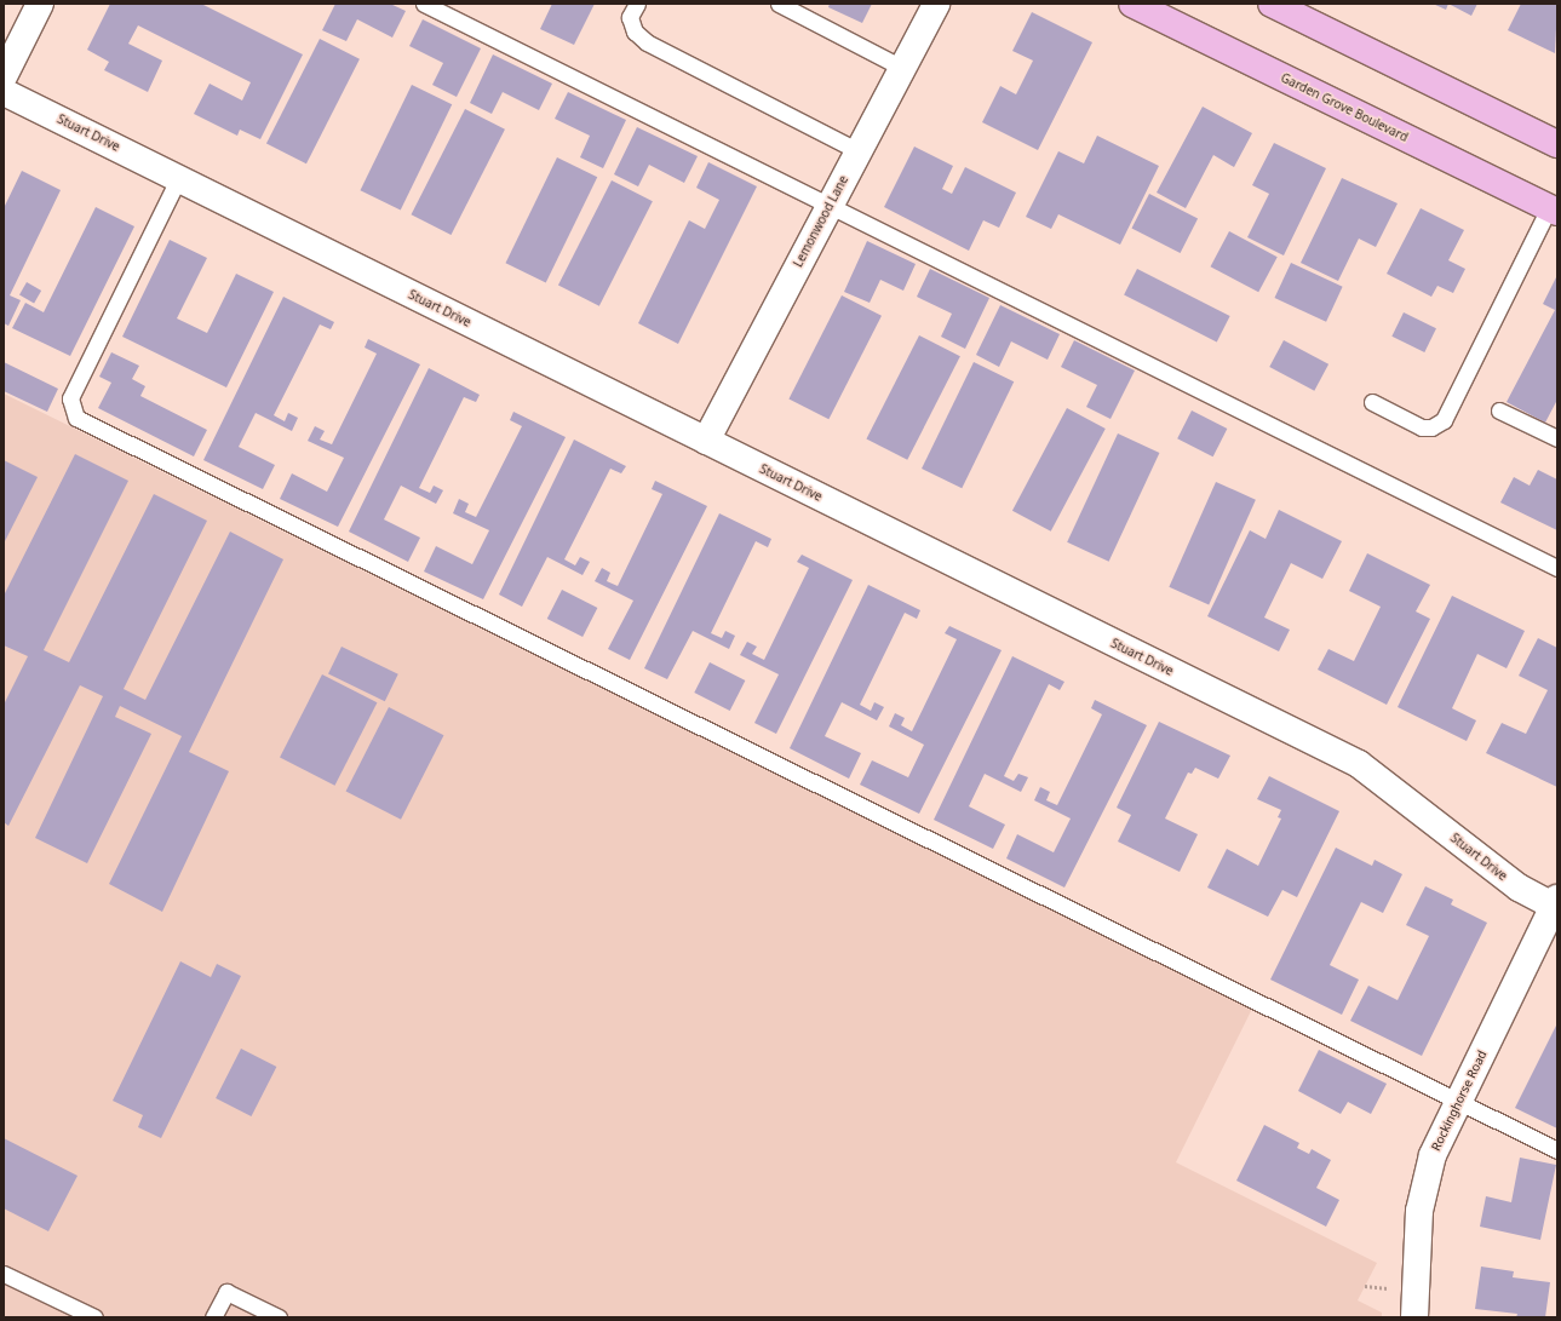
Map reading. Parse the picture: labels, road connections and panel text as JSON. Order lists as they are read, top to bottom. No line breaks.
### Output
{"streets":{"main road":["Garden Grove Boulevard"],"street":["Stuart Drive","Lemonwood Lane","Rockinghorse Road"]},"crossings":[["Stuart Drive","Lemonwood Lane"],["Stuart Drive","Rockinghorse Road"]]}
